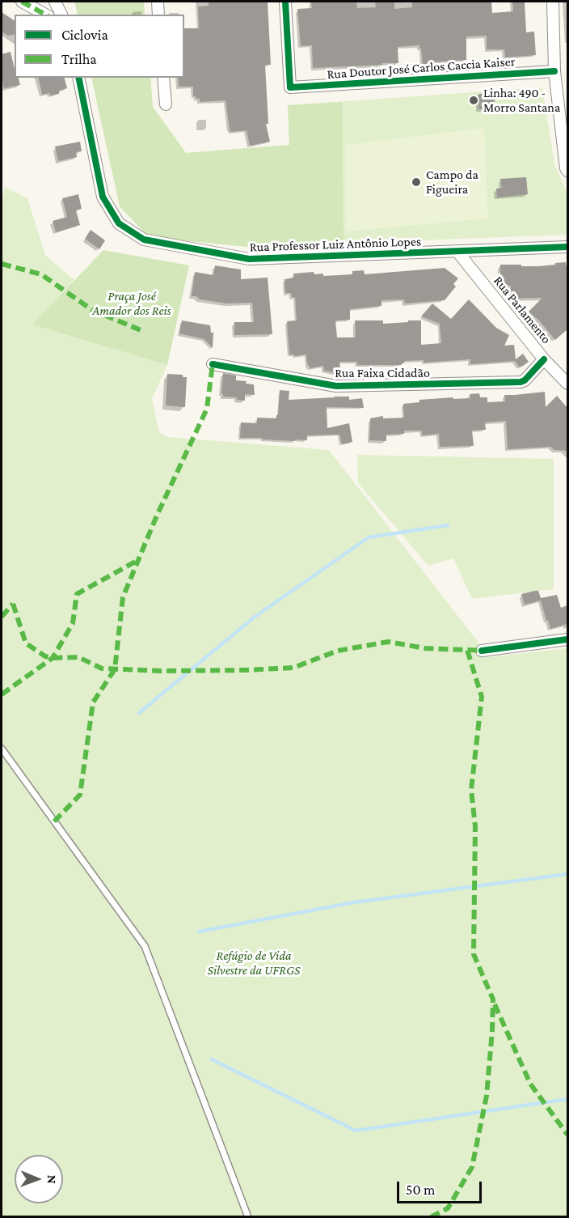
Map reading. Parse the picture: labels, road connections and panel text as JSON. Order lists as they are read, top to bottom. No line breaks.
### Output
{"streets":{"street":["Rua Doutor José Carlos Caccia Kaiser","Rua Professor Luiz Antônio Lopes","Rua Parlamento","Rua Faixa Cidadão"]},"crossings":[["Rua Professor Luiz Antônio Lopes","Rua Parlamento"],["Rua Parlamento","Rua Faixa Cidadão"]],"parks":["Praça José Amador dos Reis","Refúgio de Vida Silvestre da UFRGS"],"places":["Linha: 490 - Morro Santana","Campo da Figueira"],"legend":["Ciclovia","Trilha"],"scale_bar":"50 m","north":"right"}
